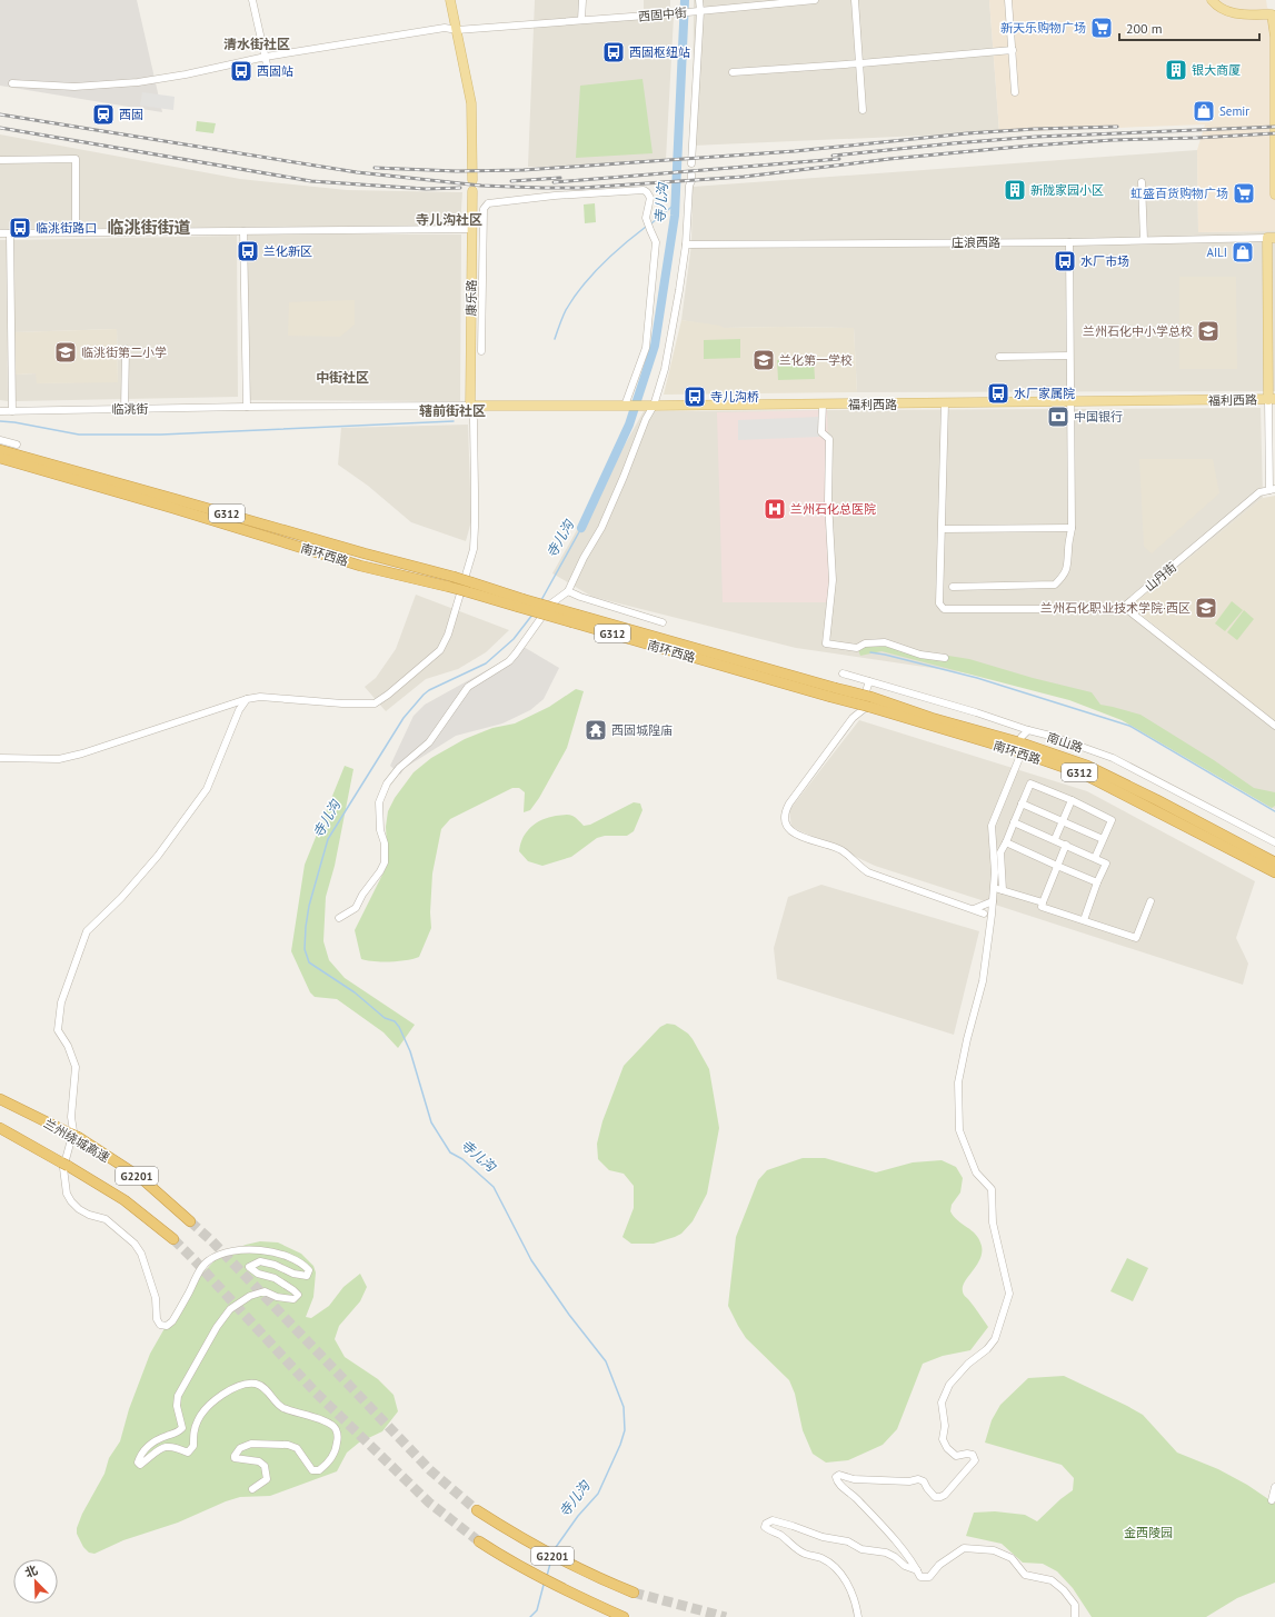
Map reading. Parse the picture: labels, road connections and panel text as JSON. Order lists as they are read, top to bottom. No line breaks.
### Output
{"streets":{"highway":["G312","南环西路","兰州绕城高速","G2201"],"main road":["康乐路","福利西路"],"street":["西固中街","庄浪西路","临洮街","山丹街","南山路"]},"crossings":[["康乐路","福利西路"],["康乐路","临洮街"],["福利西路","临洮街"]],"districts":["清水街社区","寺儿沟社区","临洮街街道","中街社区","辖前街社区"],"water":["寺儿沟"],"parks":["金西陵园"],"places":{"supermarket":["新天乐购物广场","虹盛百货购物广场"],"bus stop":["西固枢纽站","西固站","临洮街路口","兰化新区","水厂市场","水厂家属院","寺儿沟桥"],"building":["银大商厦","新陇家园小区"],"shop":["Semir","AILI"],"station":["西固"],"school or university":["兰州石化中小学总校","临洮街第二小学","兰化第一学校","兰州石化职业技术学院·西区"],"bank":["中国银行"],"hospital":["兰州石化总医院"],"temple":["西固城隍庙"]},"scale_bar":"200 m","north":"top left"}
